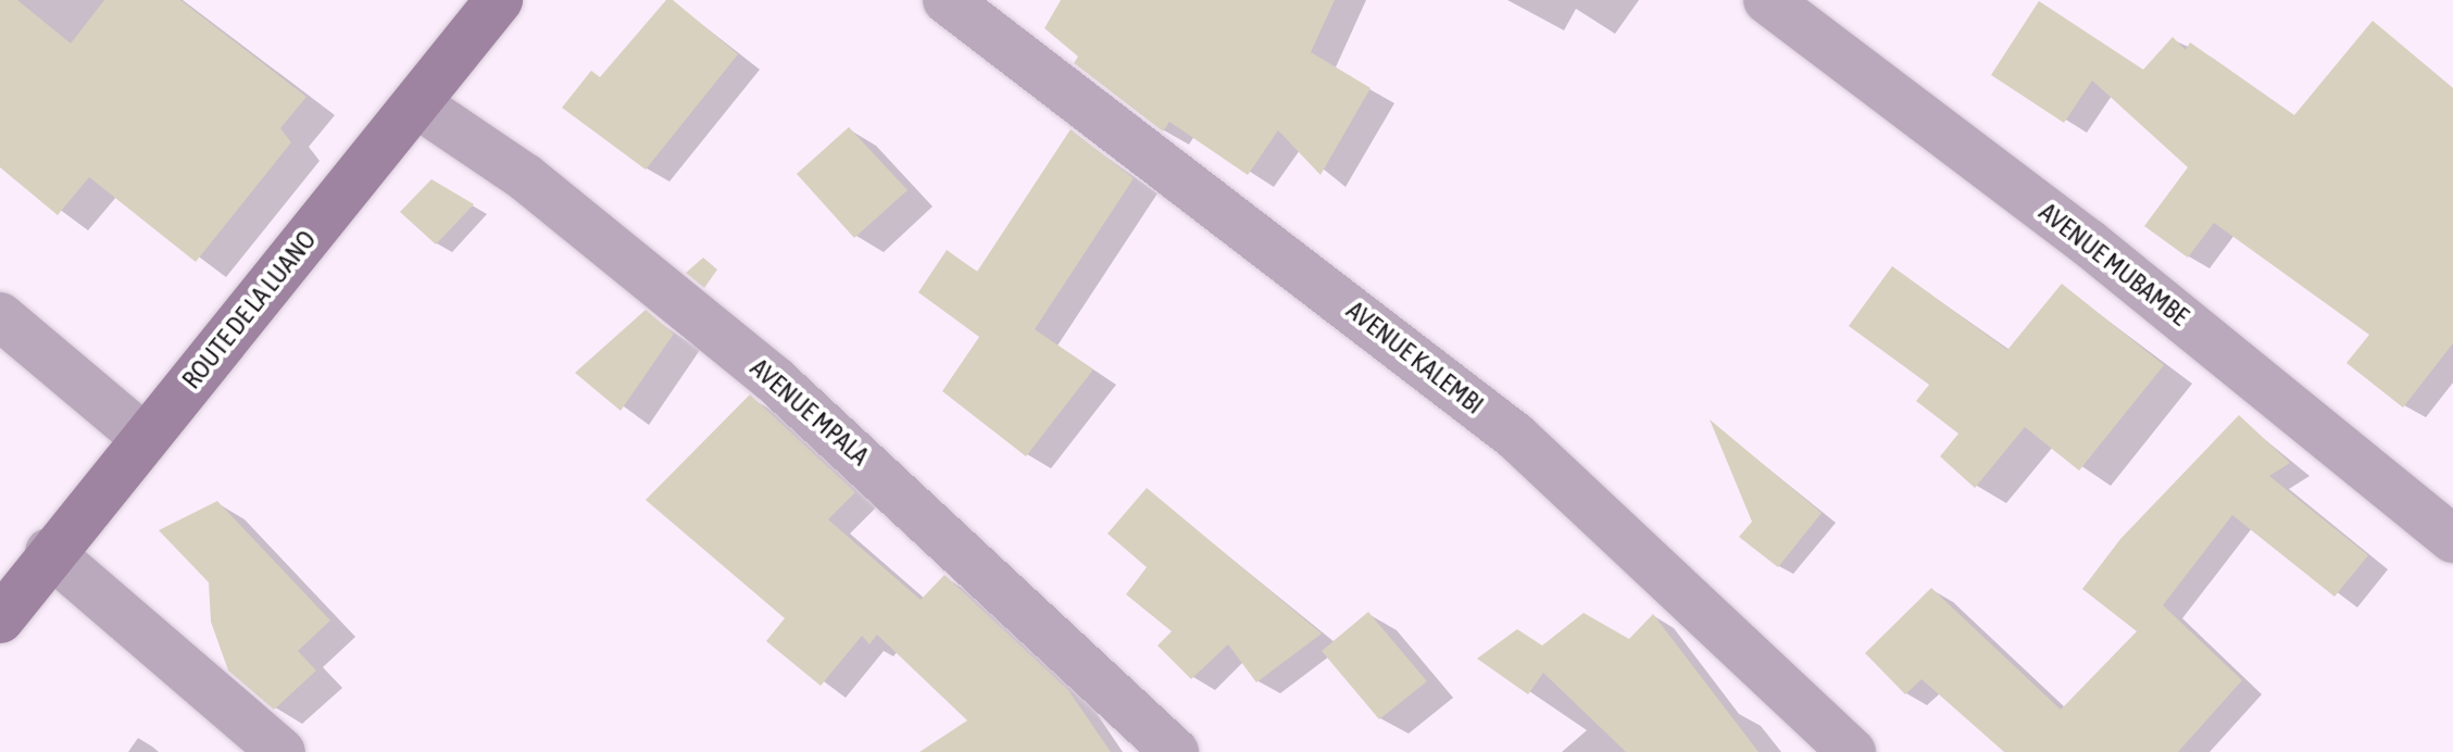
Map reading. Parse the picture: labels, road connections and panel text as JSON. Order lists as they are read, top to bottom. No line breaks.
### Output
{"streets":{"street":["AVENUE MUBAMBE","ROUTE DE LA LUANO","AVENUE KALEMBI","AVENUE MPALA"]},"crossings":[["ROUTE DE LA LUANO","AVENUE MPALA"]]}
